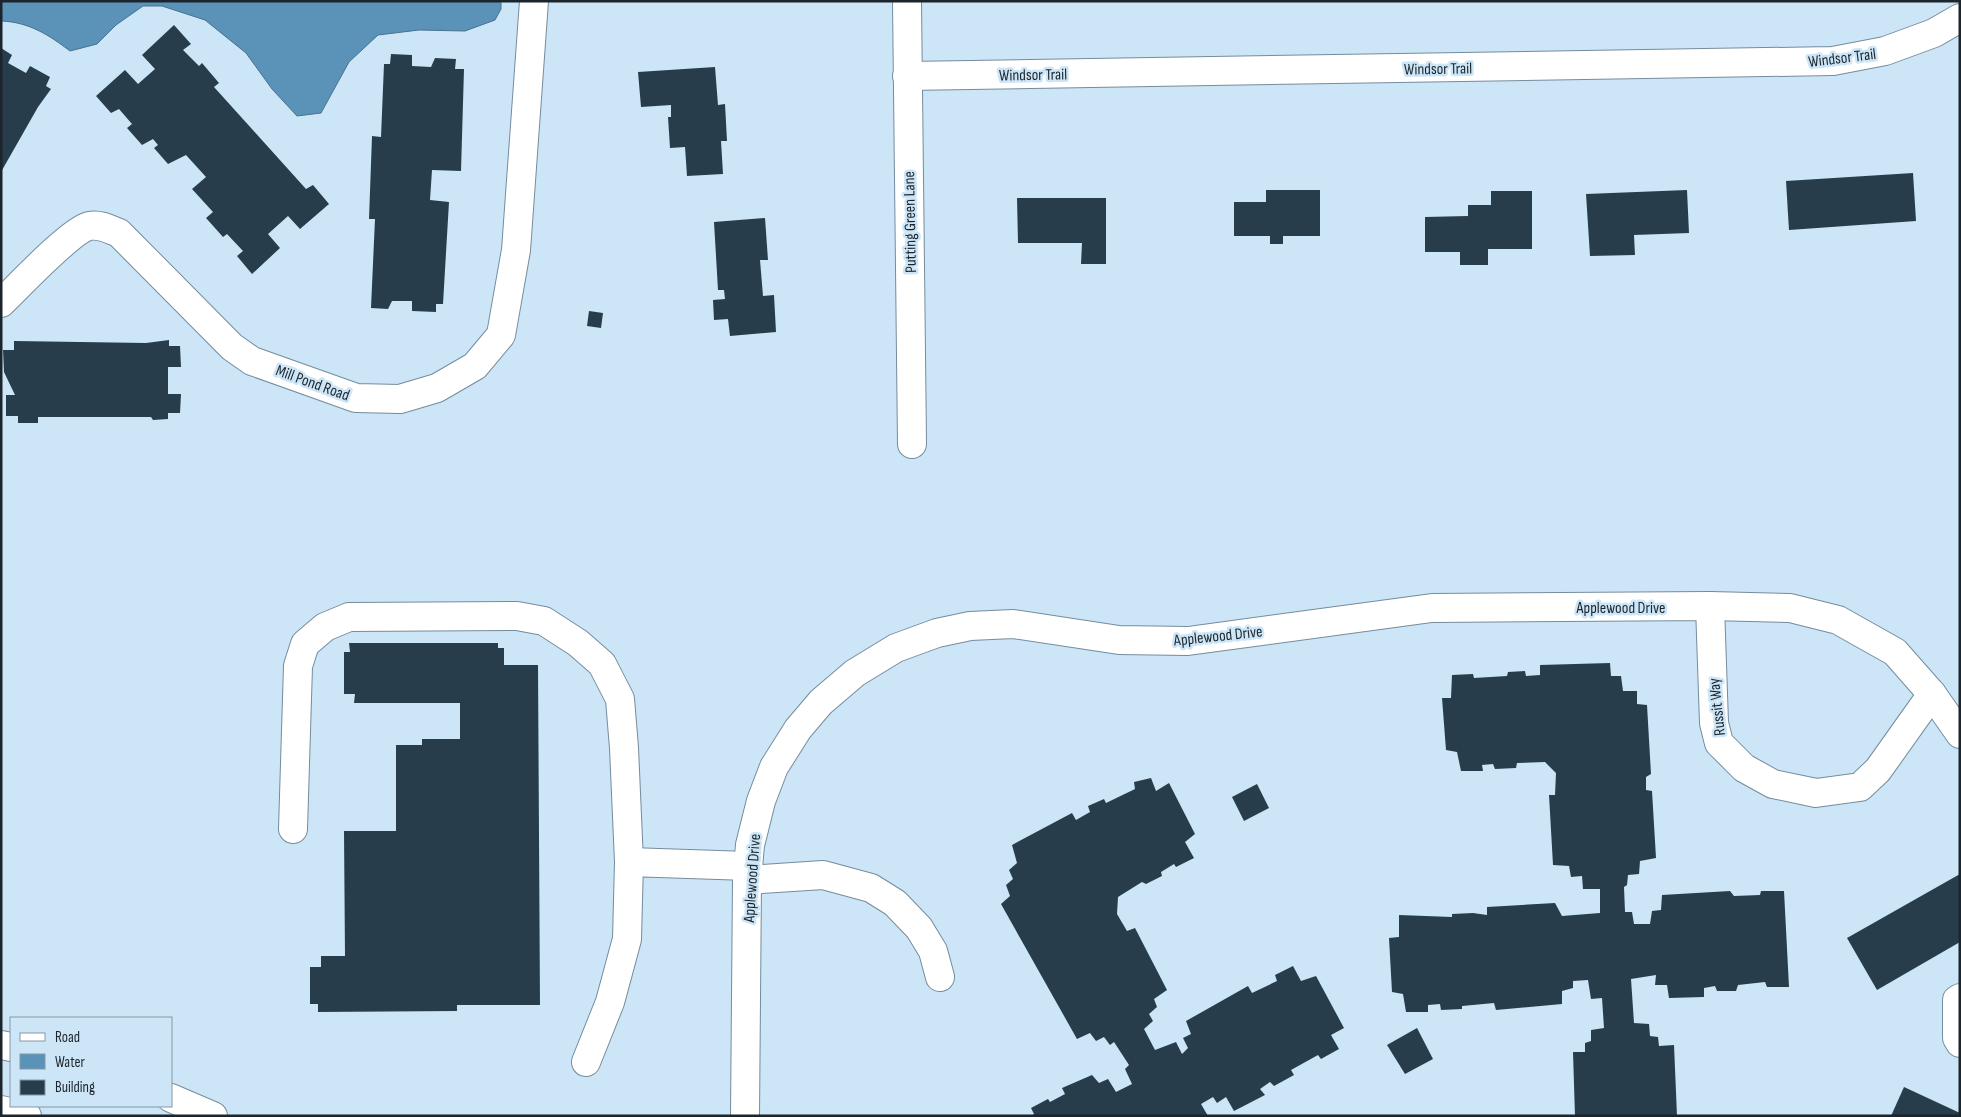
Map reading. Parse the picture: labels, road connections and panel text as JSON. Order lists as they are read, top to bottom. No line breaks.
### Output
{"streets":{"street":["Windsor Trail","Putting Green Lane","Mill Pond Road","Applewood Drive","Russit Way"]},"crossings":[["Windsor Trail","Putting Green Lane"],["Applewood Drive","Russit Way"]],"legend":["Road","Water","Building"]}
